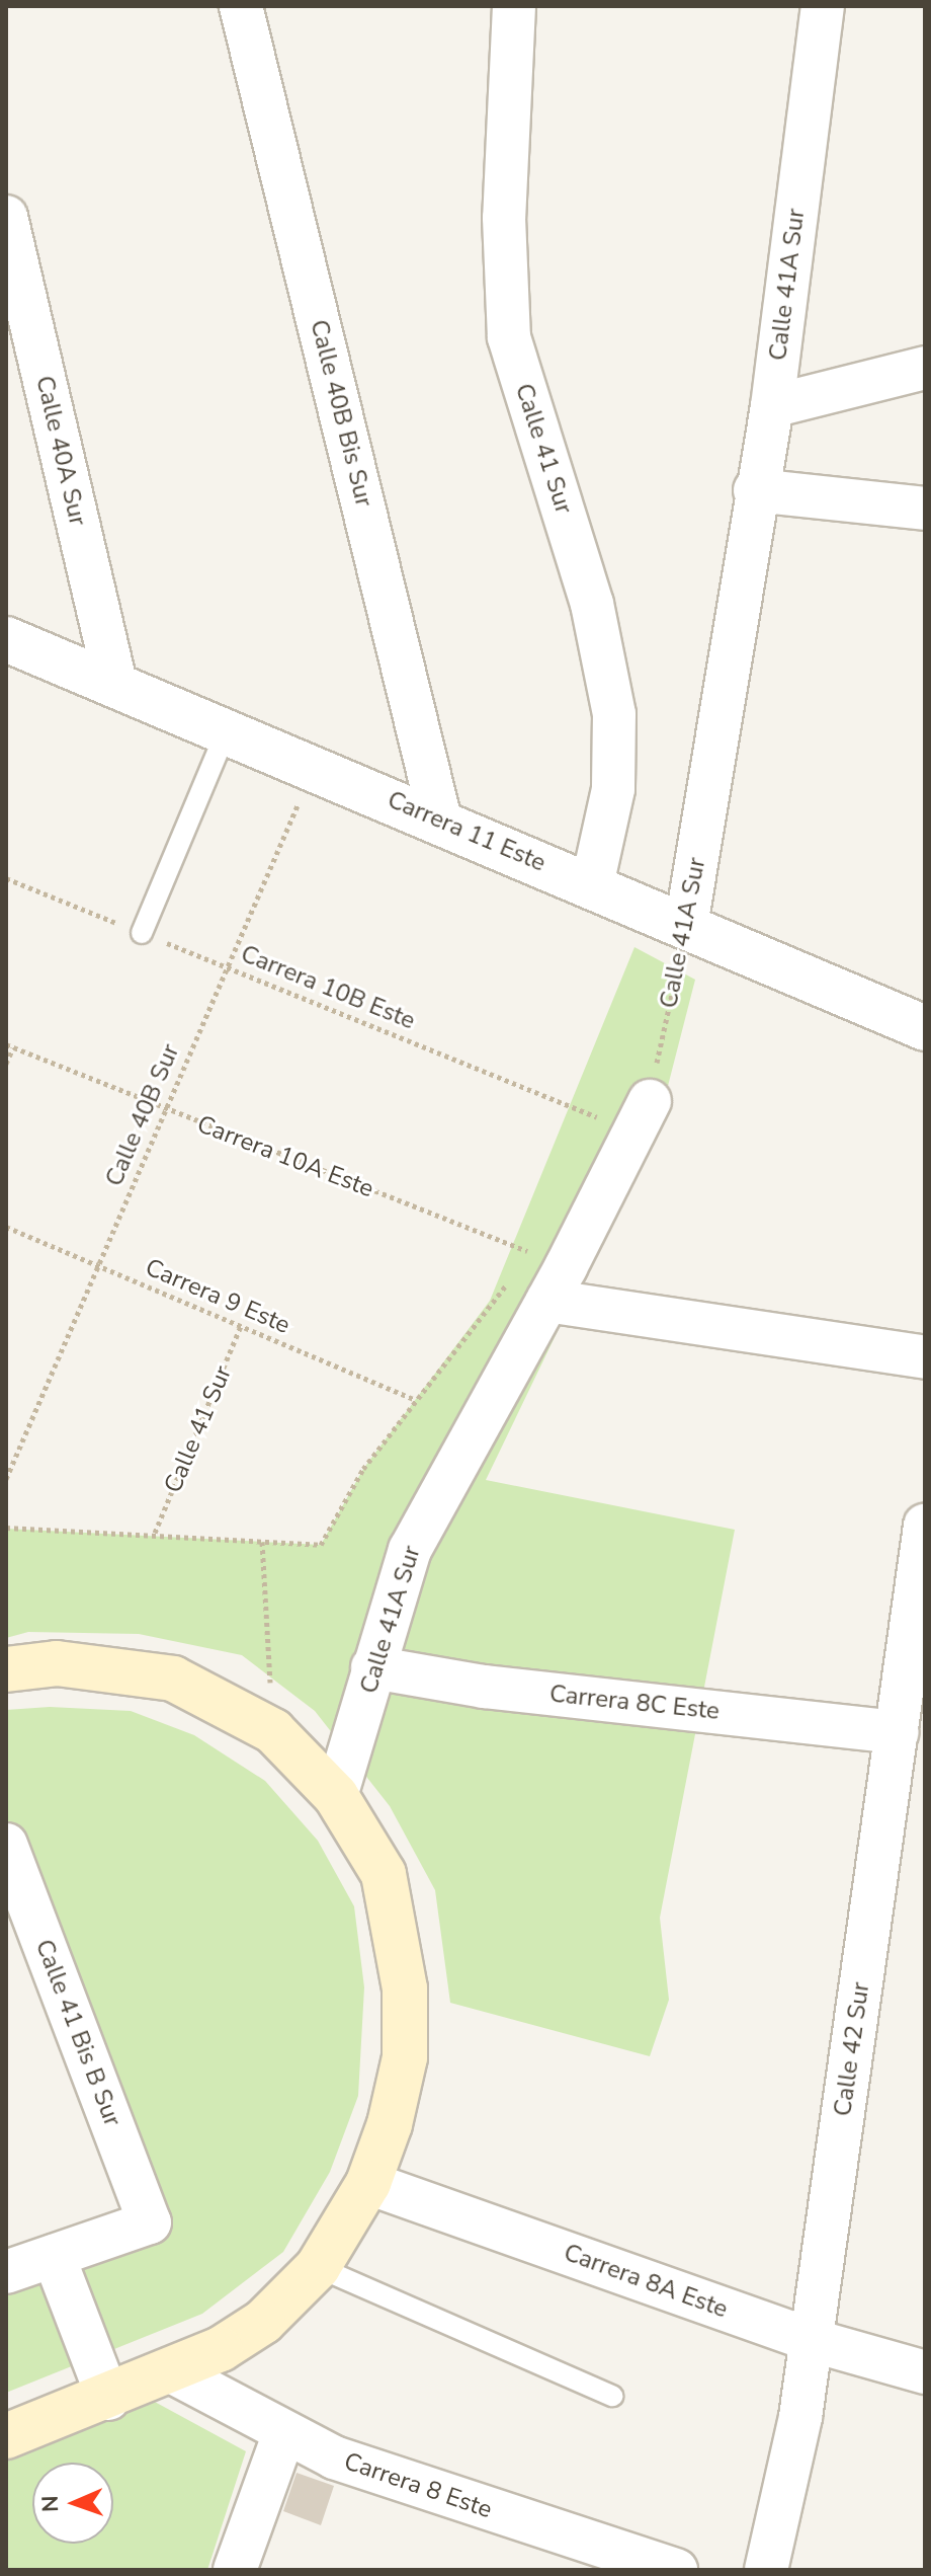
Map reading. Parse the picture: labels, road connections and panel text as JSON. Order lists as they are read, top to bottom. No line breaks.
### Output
{"streets":{"street":["Calle 41A Sur","Calle 40B Bis Sur","Calle 41 Sur","Calle 40A Sur","Carrera 11 Este","Carrera 8C Este","Calle 41 Bis B Sur","Calle 42 Sur","Carrera 8A Este","Carrera 8 Este"],"path":["Carrera 10B Este","Calle 40B Sur","Carrera 10A Este","Carrera 9 Este"]},"crossings":[["Calle 41A Sur","Carrera 11 Este"],["Calle 41A Sur","Carrera 10B Este"],["Calle 41A Sur","Carrera 10A Este"],["Calle 41A Sur","Carrera 8C Este"],["Calle 40B Bis Sur","Carrera 11 Este"],["Calle 41 Sur","Carrera 11 Este"],["Calle 41 Sur","Carrera 9 Este"],["Calle 40A Sur","Carrera 11 Este"],["Carrera 11 Este","Calle 40B Sur"],["Carrera 10B Este","Calle 40B Sur"],["Calle 40B Sur","Carrera 10A Este"],["Calle 40B Sur","Carrera 9 Este"],["Carrera 8C Este","Calle 42 Sur"],["Calle 42 Sur","Carrera 8A Este"]],"north":"left"}
